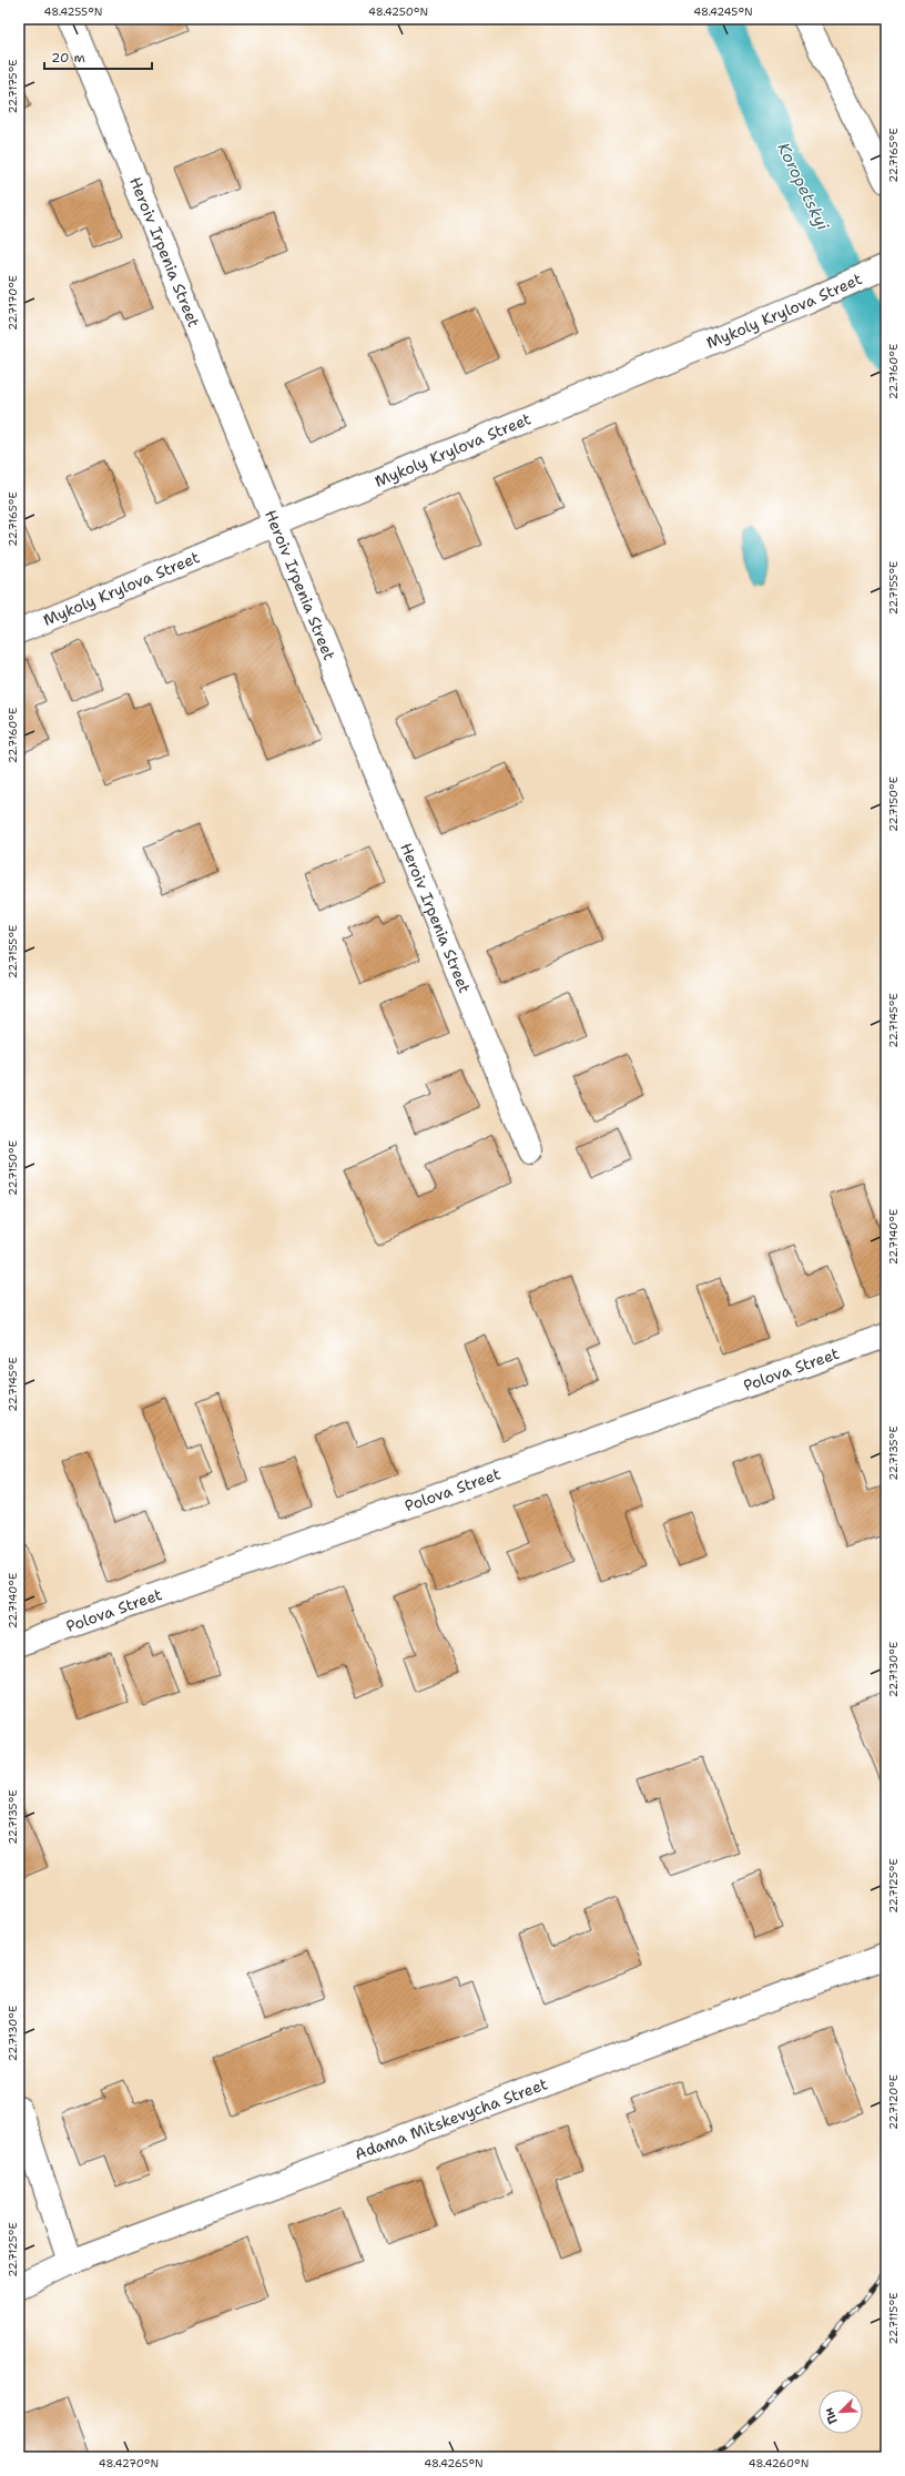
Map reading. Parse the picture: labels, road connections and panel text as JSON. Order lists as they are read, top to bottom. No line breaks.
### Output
{"streets":{"street":["Heroiv Irpenia Street","Mykoly Krylova Street","Polova Street","Adama Mitskevycha Street"]},"crossings":[["Heroiv Irpenia Street","Mykoly Krylova Street"]],"water":["Koropetskyi"],"scale_bar":"20 m","north":"bottom left","coordinates":["48.4255°N","48.4250°N","48.4245°N","22.7175°E","22.7165°E","22.7170°E","22.7160°E","22.7155°E","22.7150°E","22.7145°E","22.7140°E","22.7135°E","22.7130°E","22.7125°E","22.7120°E","22.7115°E","48.4270°N","48.4265°N","48.4260°N"]}
